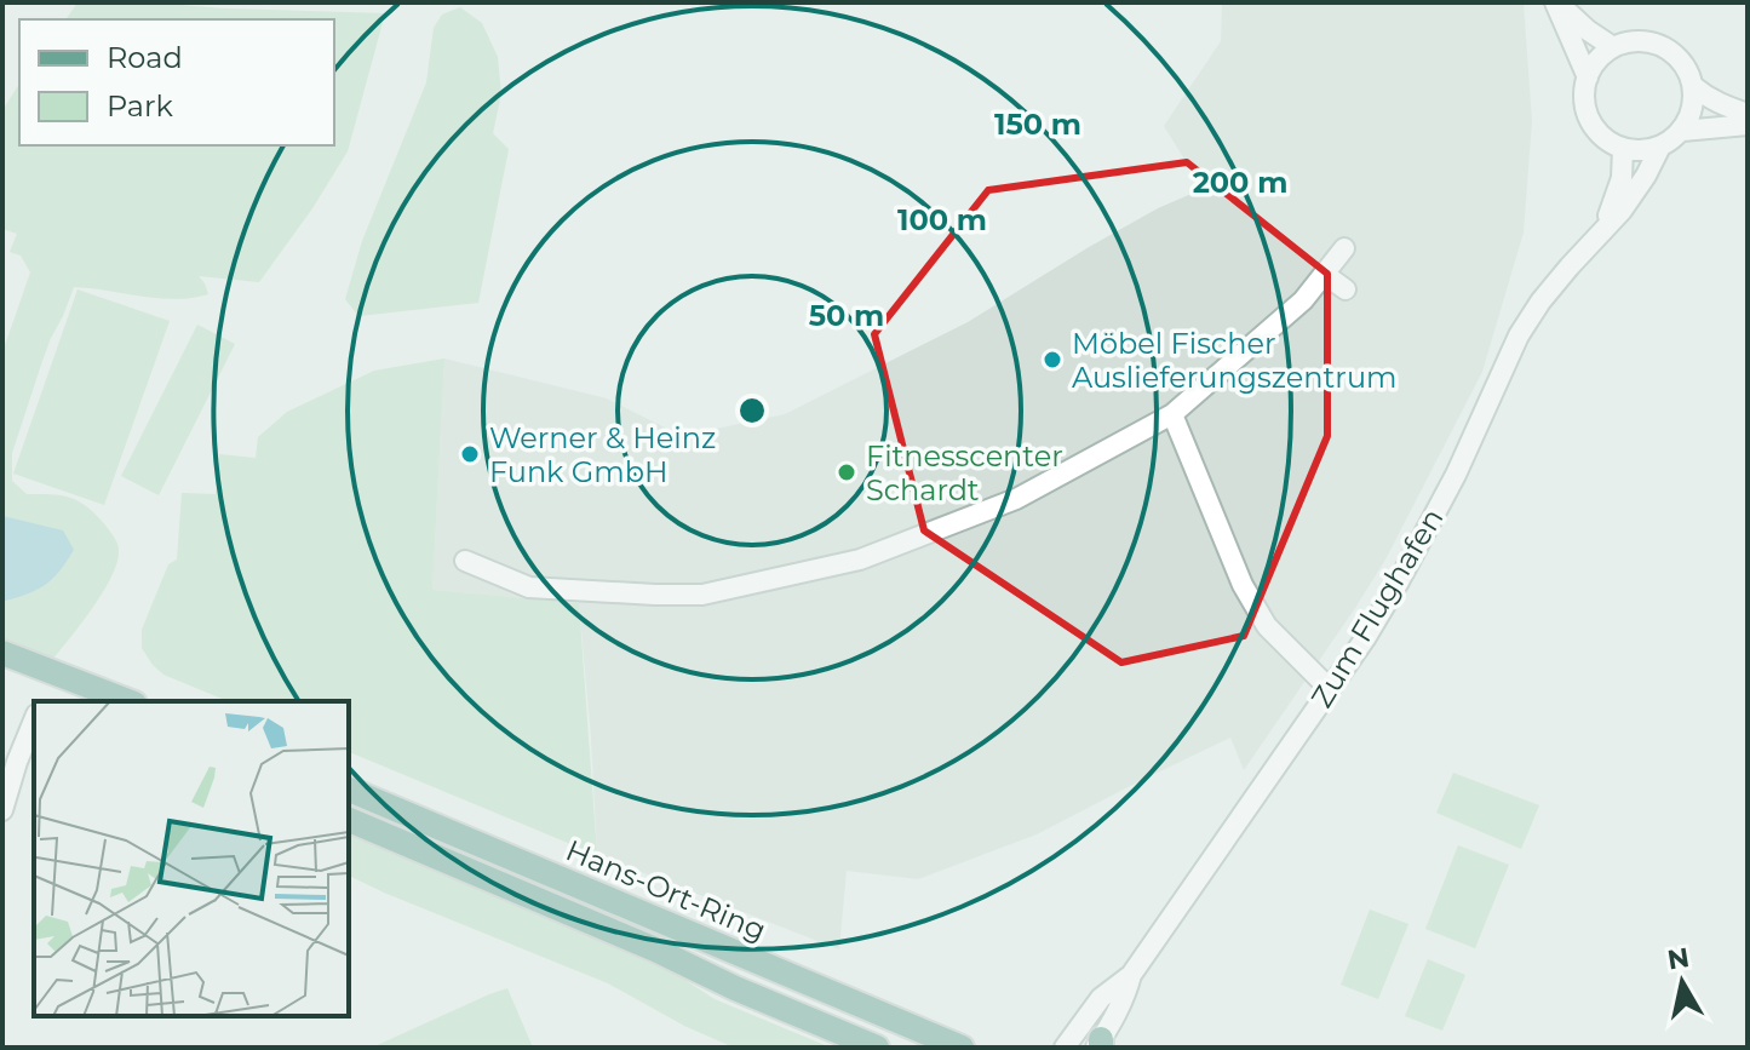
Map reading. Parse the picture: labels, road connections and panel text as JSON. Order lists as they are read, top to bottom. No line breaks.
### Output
{"streets":{"main road":["Hans-Ort-Ring"],"street":["Zum Flughafen"]},"places":["Möbel Fischer Auslieferungszentrum","Werner & Heinz Funk GmbH","Fitnesscenter Schardt"],"legend":["Road","Park"],"north":"top","rings":["150 m","200 m","100 m","50 m"]}
